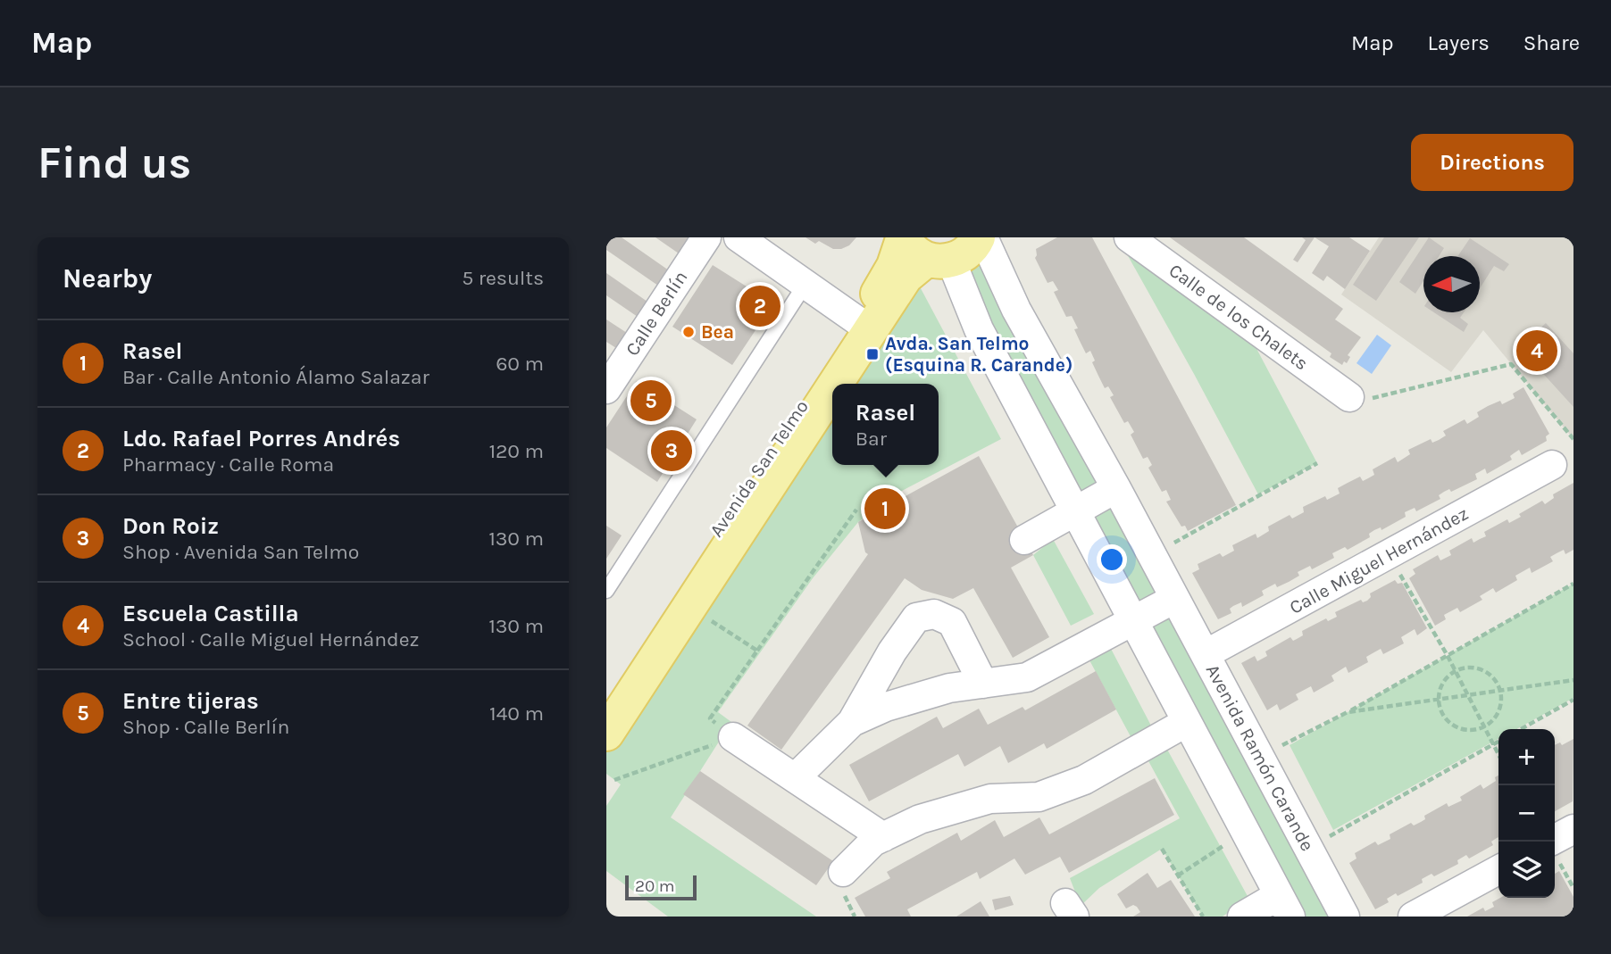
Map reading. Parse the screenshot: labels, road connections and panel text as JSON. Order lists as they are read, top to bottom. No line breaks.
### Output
{"streets":{"main road":["Avenida San Telmo"],"street":["Calle Berlín","Calle de los Chalets","Calle Miguel Hernández","Avenida Ramón Carande"]},"crossings":[["Calle Miguel Hernández","Avenida Ramón Carande"]],"places":{"other":["Bea"],"transit":["Avda. San Telmo (Esquina R. Carande)"]},"scale_bar":"20 m","north":"left","page":{"header":"Map","nav":["Map","Layers","Share"],"buttons":"Directions","title":"Find us","heading":["Nearby","5 results"],"pins":["2","4","5","3","1"],"list":[{"mark":"1","name":"Rasel","note":"Bar · Calle Antonio Álamo Salazar","value":"60 m"},{"mark":"2","name":"Ldo. Rafael Porres Andrés","note":"Pharmacy · Calle Roma","value":"120 m"},{"mark":"3","name":"Don Roiz","note":"Shop · Avenida San Telmo","value":"130 m"},{"mark":"4","name":"Escuela Castilla","note":"School · Calle Miguel Hernández","value":"130 m"},{"mark":"5","name":"Entre tijeras","note":"Shop · Calle Berlín","value":"140 m"}],"popup":["Rasel","Bar"],"map_buttons":["+","−"],"scale":"20 m"}}
